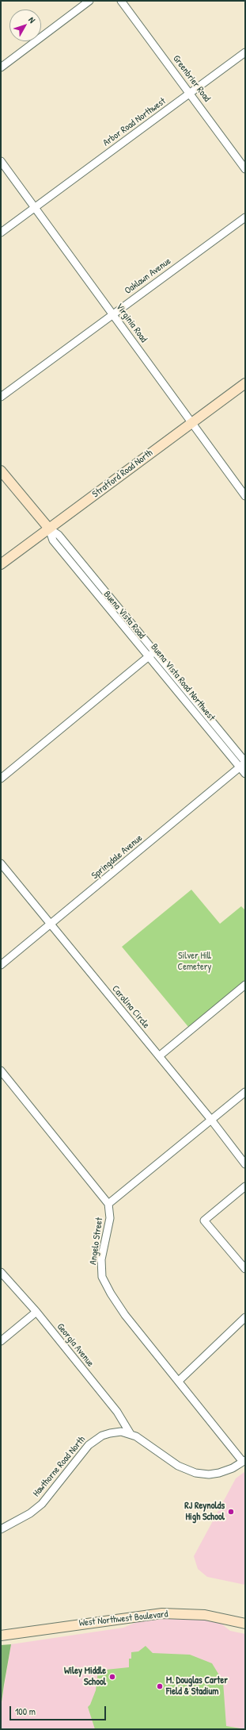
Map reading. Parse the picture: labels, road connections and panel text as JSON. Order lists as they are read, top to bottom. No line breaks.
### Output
{"streets":{"main road":["Stratford Road North","Buena Vista Road","West Northwest Boulevard"],"street":["Greenbrier Road","Arbor Road Northwest","Oaklawn Avenue","Virginia Road","Springdale Avenue","Carolina Circle","Angelo Street","Georgia Avenue","Hawthorne Road North"]},"crossings":[["Greenbrier Road","Arbor Road Northwest"],["Arbor Road Northwest","Virginia Road"],["Oaklawn Avenue","Virginia Road"],["Virginia Road","Stratford Road North"],["Stratford Road North","Buena Vista Road"],["Buena Vista Road","Springdale Avenue"],["Springdale Avenue","Carolina Circle"],["Angelo Street","Hawthorne Road North"],["Georgia Avenue","Hawthorne Road North"]],"parks":["Silver Hill Cemetery"],"places":["RJ Reynolds High School","Wiley Middle School","M. Douglas Carter Field & Stadium"],"scale_bar":"100 m","north":"top right"}
